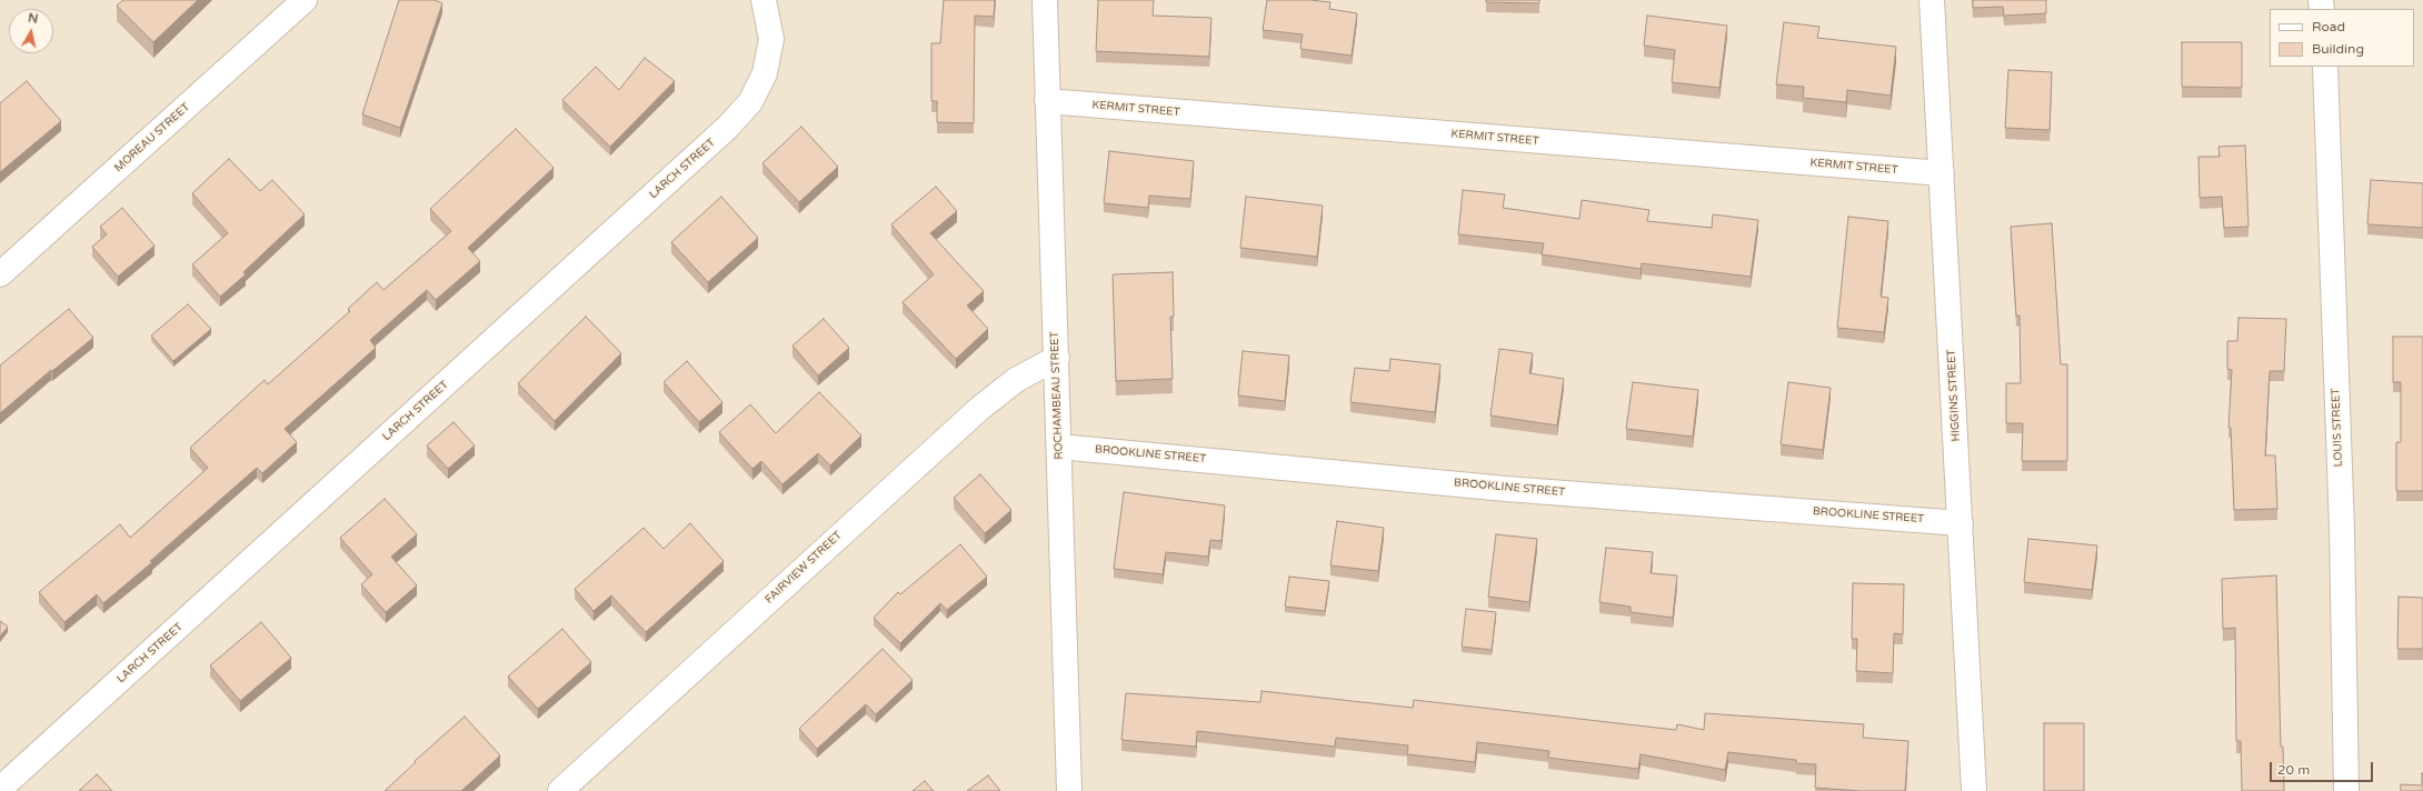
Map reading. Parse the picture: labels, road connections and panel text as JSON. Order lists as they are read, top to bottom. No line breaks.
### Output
{"streets":{"street":["KERMIT STREET","MOREAU STREET","LARCH STREET","ROCHAMBEAU STREET","HIGGINS STREET","LOUIS STREET","BROOKLINE STREET","FAIRVIEW STREET"]},"crossings":[["KERMIT STREET","ROCHAMBEAU STREET"],["KERMIT STREET","HIGGINS STREET"],["ROCHAMBEAU STREET","BROOKLINE STREET"],["ROCHAMBEAU STREET","FAIRVIEW STREET"],["HIGGINS STREET","BROOKLINE STREET"]],"legend":["Road","Building"],"scale_bar":"20 m","north":"top"}
